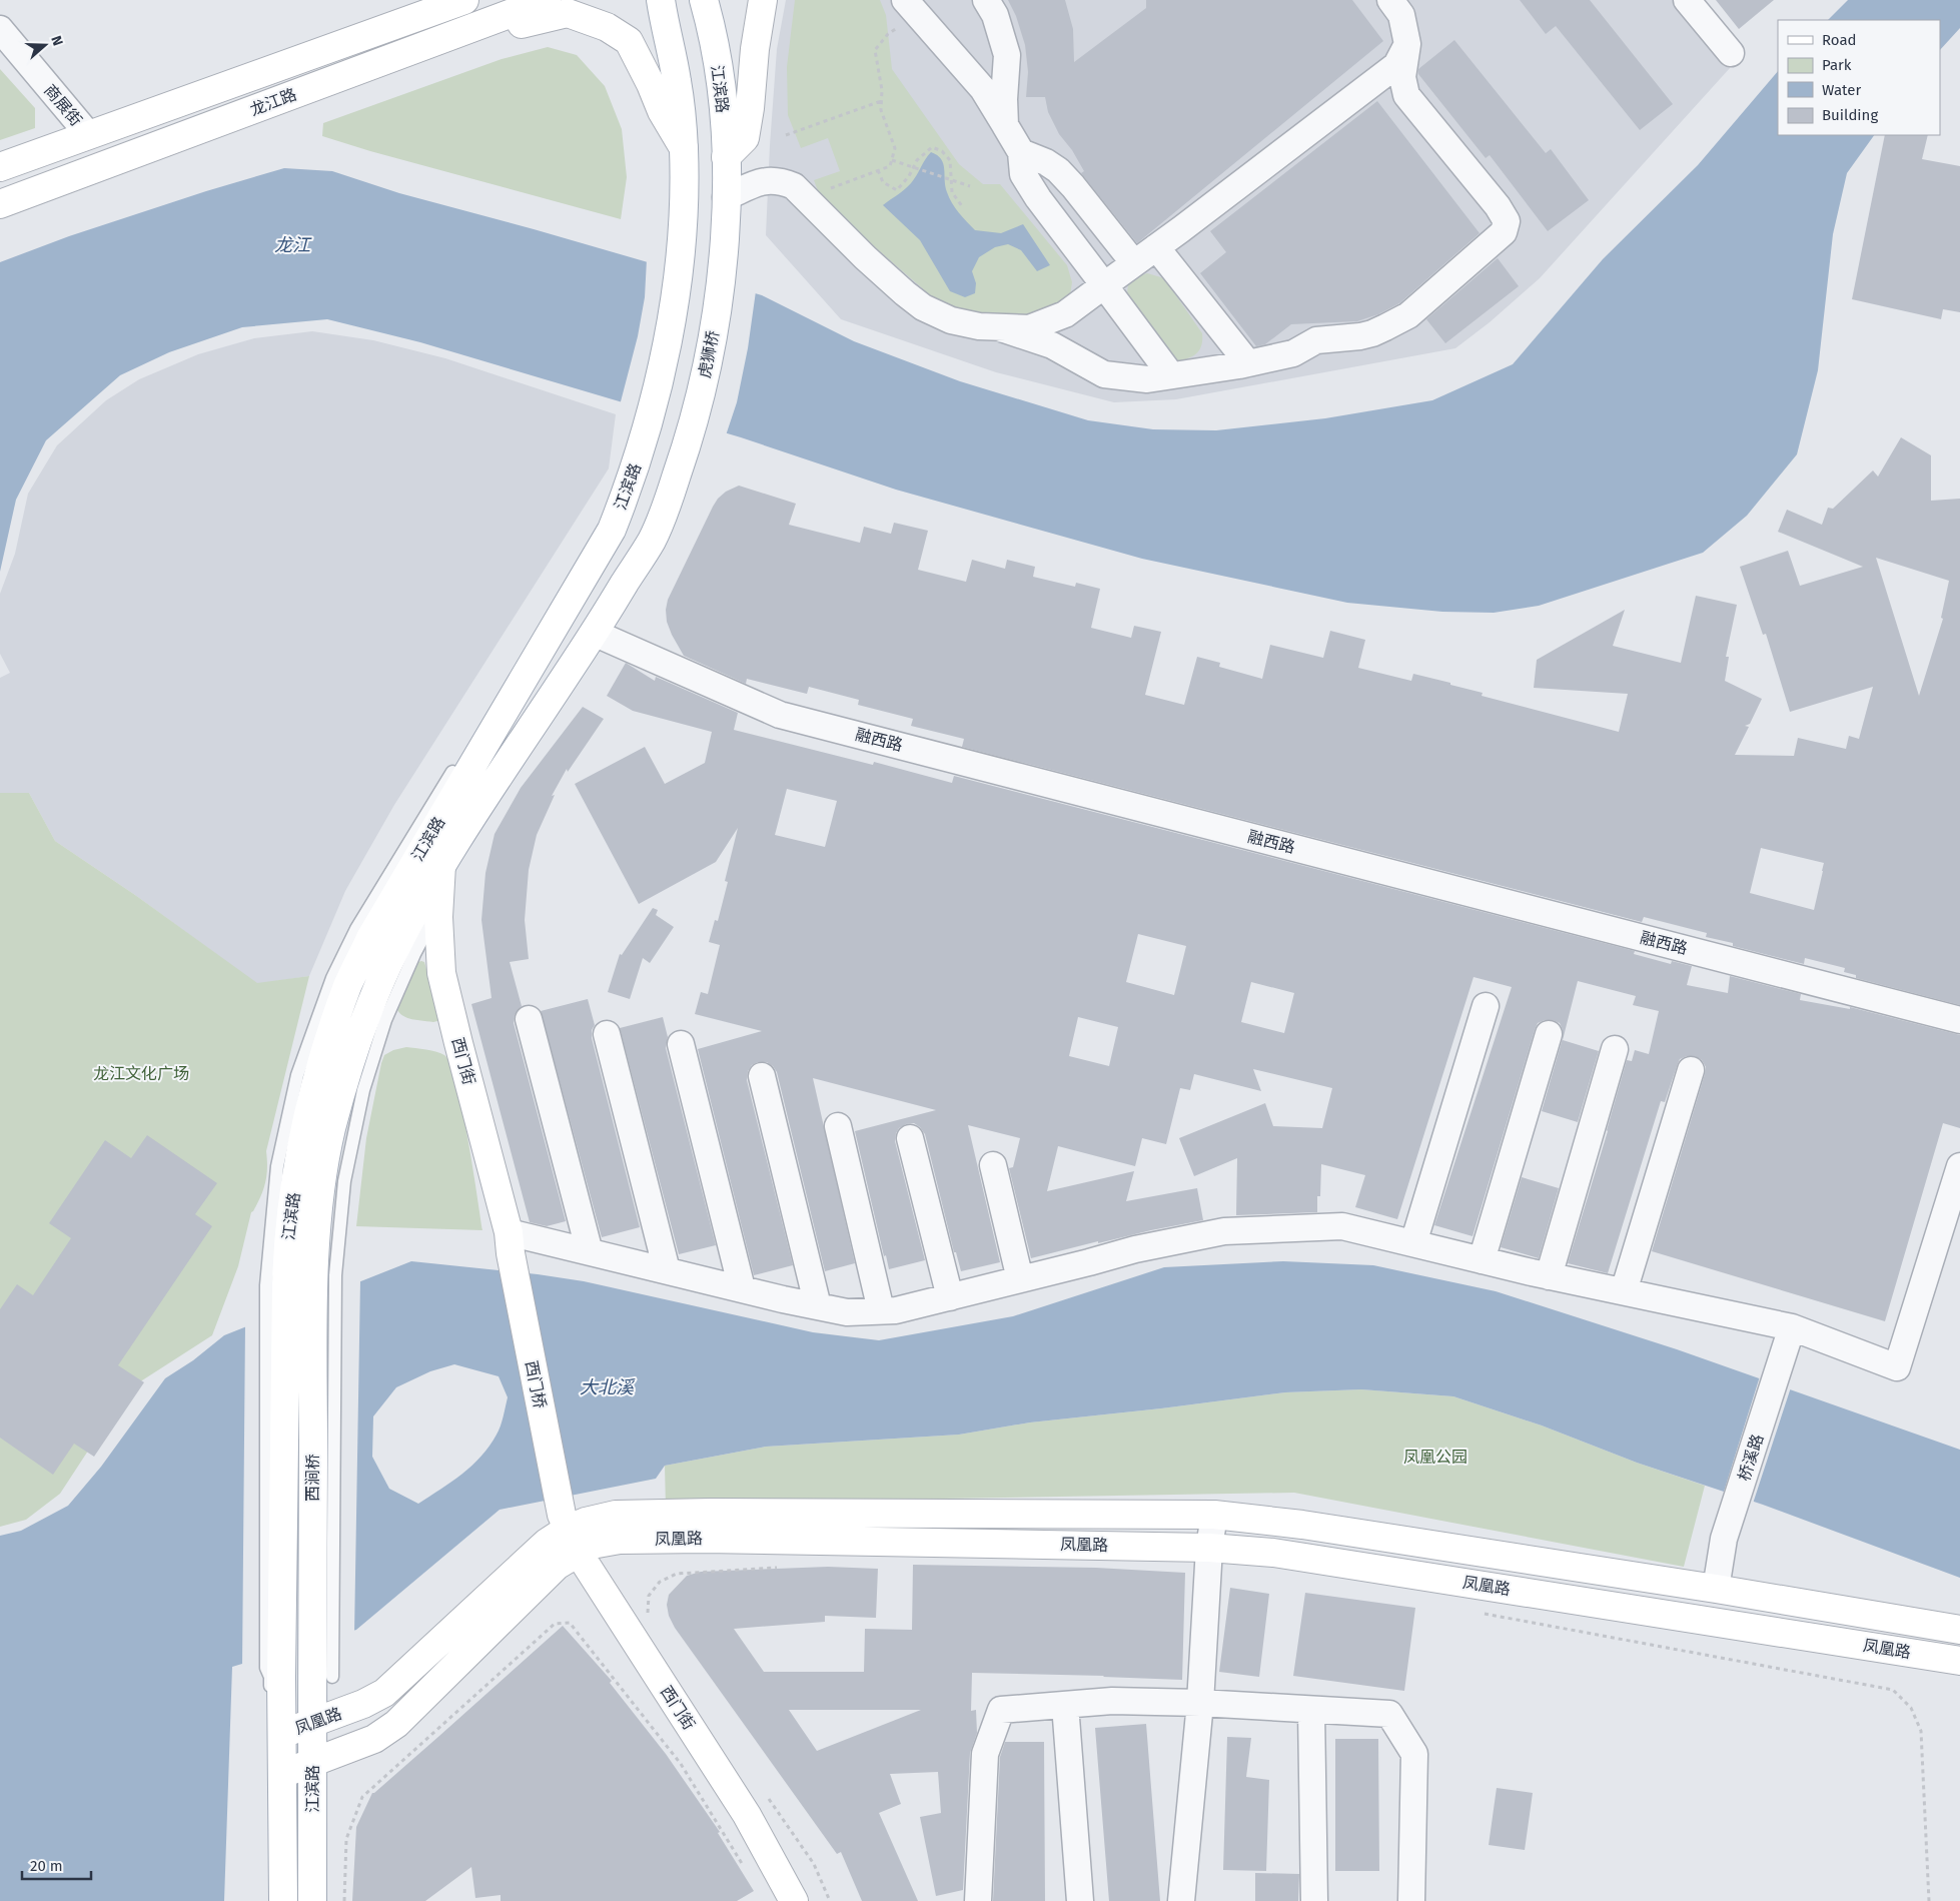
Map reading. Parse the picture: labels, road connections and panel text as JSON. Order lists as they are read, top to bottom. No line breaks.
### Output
{"streets":{"main road":["江滨路","龙江路","虎狮桥","西门街","西门桥","西涧桥","凤凰路"],"street":["商展街","融西路","桥溪路"]},"crossings":[["江滨路","虎狮桥"],["江滨路","融西路"],["江滨路","西门街"],["江滨路","西涧桥"],["江滨路","凤凰路"],["龙江路","商展街"],["西门街","西门桥"],["西门街","凤凰路"],["西门桥","凤凰路"],["桥溪路","凤凰路"]],"water":["龙江","大北溪"],"parks":["龙江文化广场","凤凰公园"],"legend":["Road","Park","Water","Building"],"scale_bar":"20 m","north":"right"}
